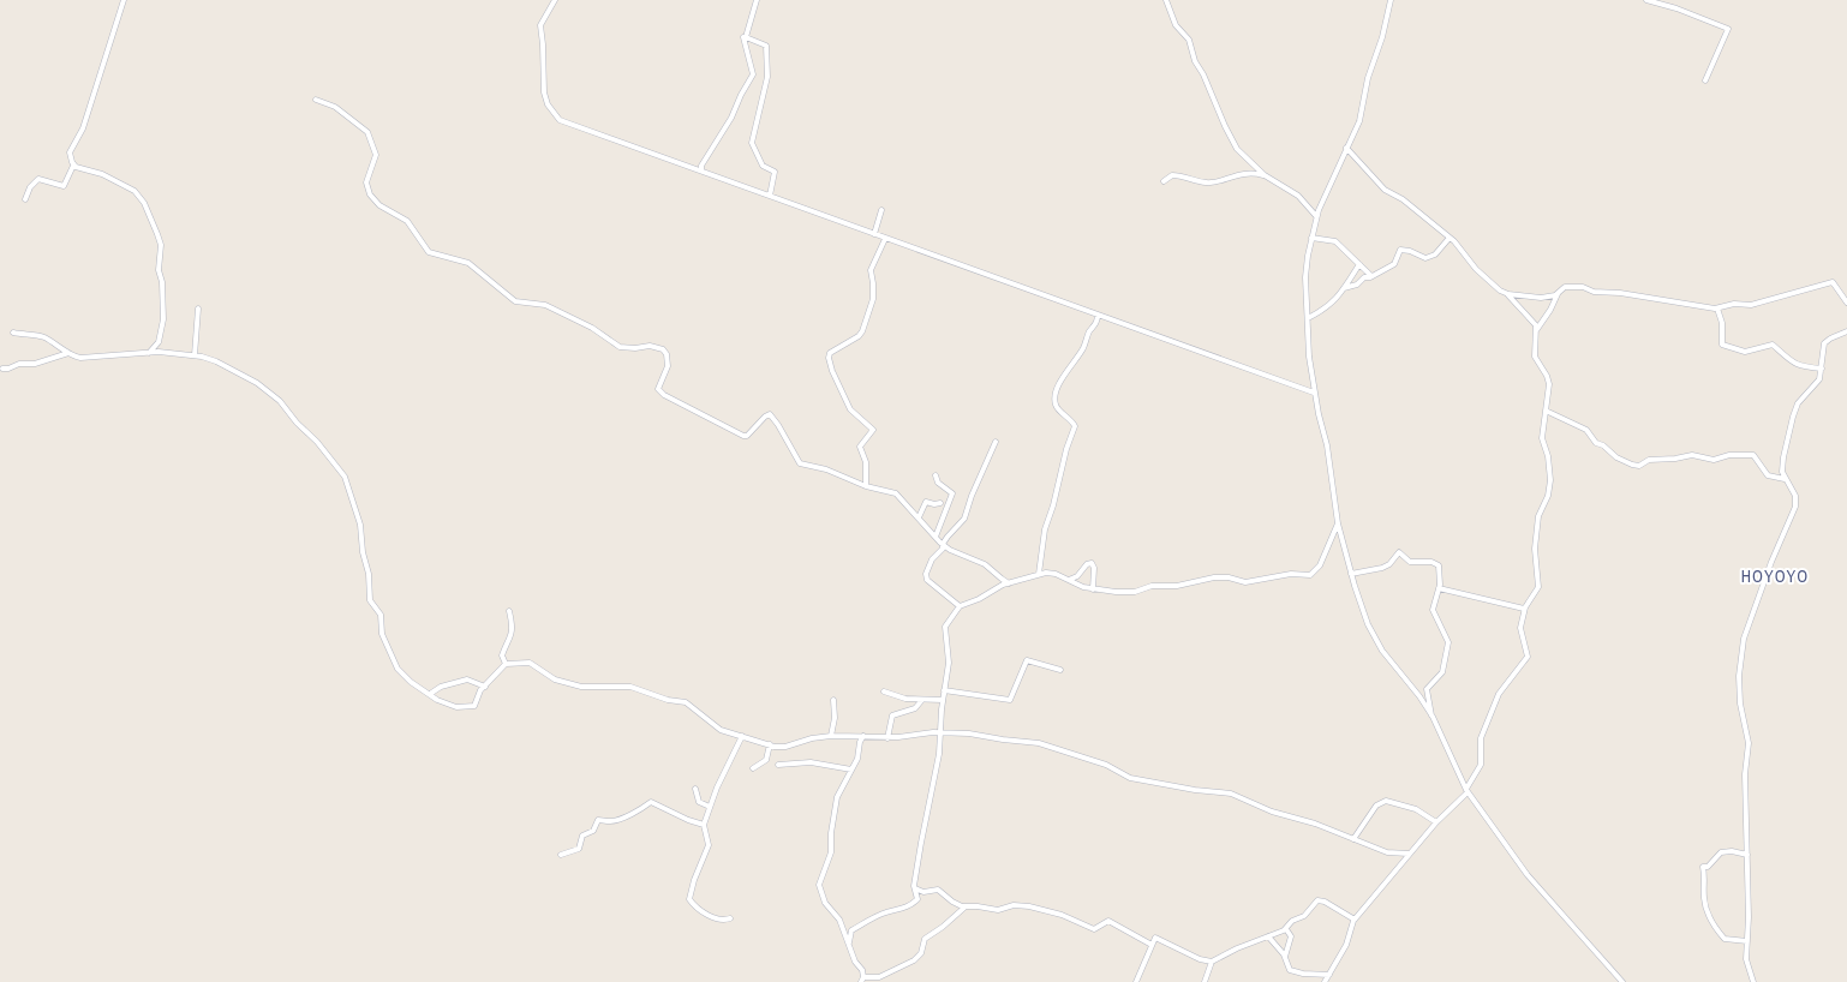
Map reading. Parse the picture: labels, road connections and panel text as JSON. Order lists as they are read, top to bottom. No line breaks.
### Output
{"districts":["HOYOYO"]}
